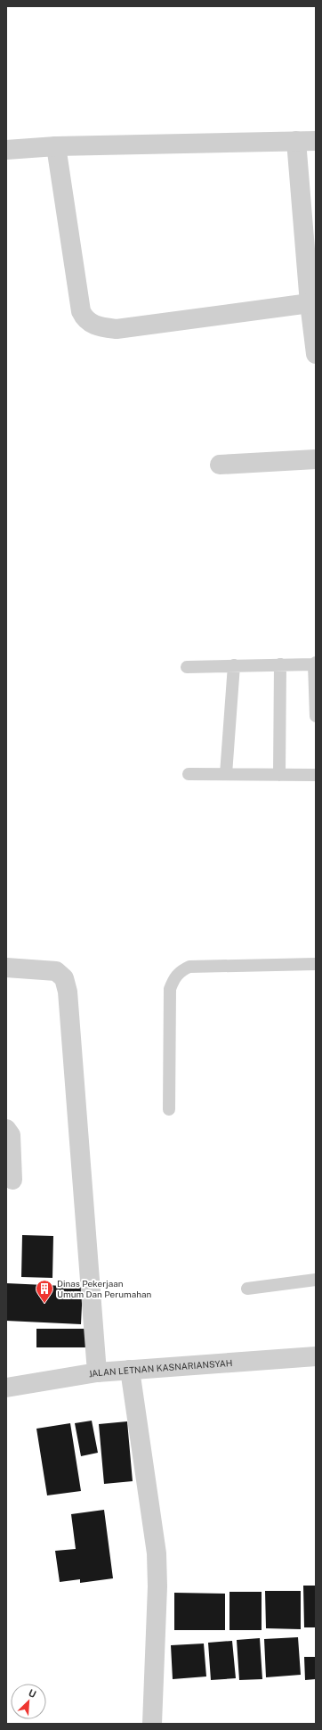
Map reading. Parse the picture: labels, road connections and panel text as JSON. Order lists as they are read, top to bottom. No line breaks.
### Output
{"streets":{"street":["JALAN LETNAN KASNARIANSYAH"]},"places":{"building":["Dinas Pekerjaan Umum Dan Perumahan"]},"north":"top right"}
